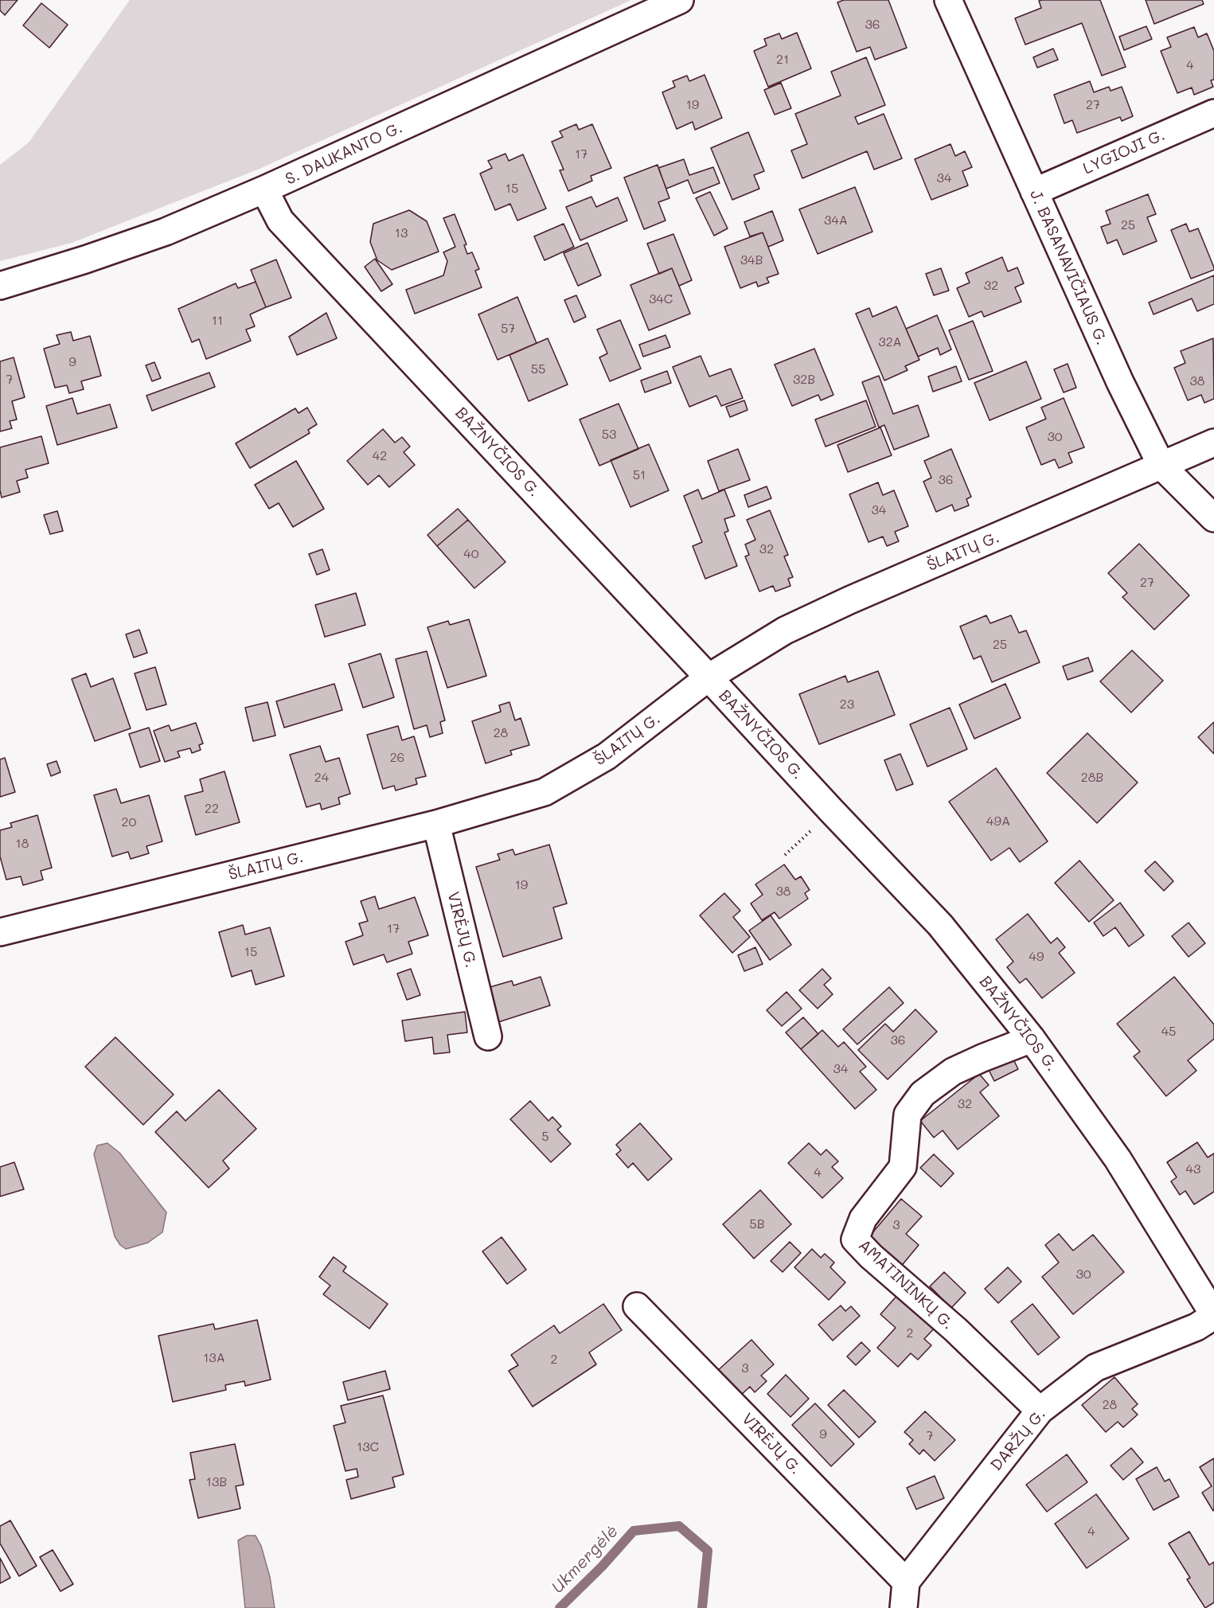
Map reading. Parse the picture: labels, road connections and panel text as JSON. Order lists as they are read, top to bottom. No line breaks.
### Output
{"streets":{"street":["LYGIOJI G.","S. DAUKANTO G.","J. BASANAVIČIAUS G.","BAŽNYČIOS G.","ŠLAITŲ G.","VIRĖJŲ G.","AMATININKŲ G.","DARŽŲ G."]},"crossings":[["LYGIOJI G.","J. BASANAVIČIAUS G."],["S. DAUKANTO G.","BAŽNYČIOS G."],["J. BASANAVIČIAUS G.","ŠLAITŲ G."],["BAŽNYČIOS G.","ŠLAITŲ G."],["BAŽNYČIOS G.","AMATININKŲ G."],["BAŽNYČIOS G.","DARŽŲ G."],["ŠLAITŲ G.","VIRĖJŲ G."],["VIRĖJŲ G.","DARŽŲ G."],["AMATININKŲ G.","DARŽŲ G."]],"water":["Ukmergėlė"],"house_numbers":["36","21","4","19","27","17","34","15","34A","25","13","34B","32","34C","11","57","32A","9","55","7","32B","38","53","30","42","51","36","34","32","40","27","25","23","28","26","24","28B","22","49A","20","18","19","38","17","15","49","45","36","34","32","5","43","4","5B","3","30","2","13A","2","3","28","9","7","13C","13B","4"]}
